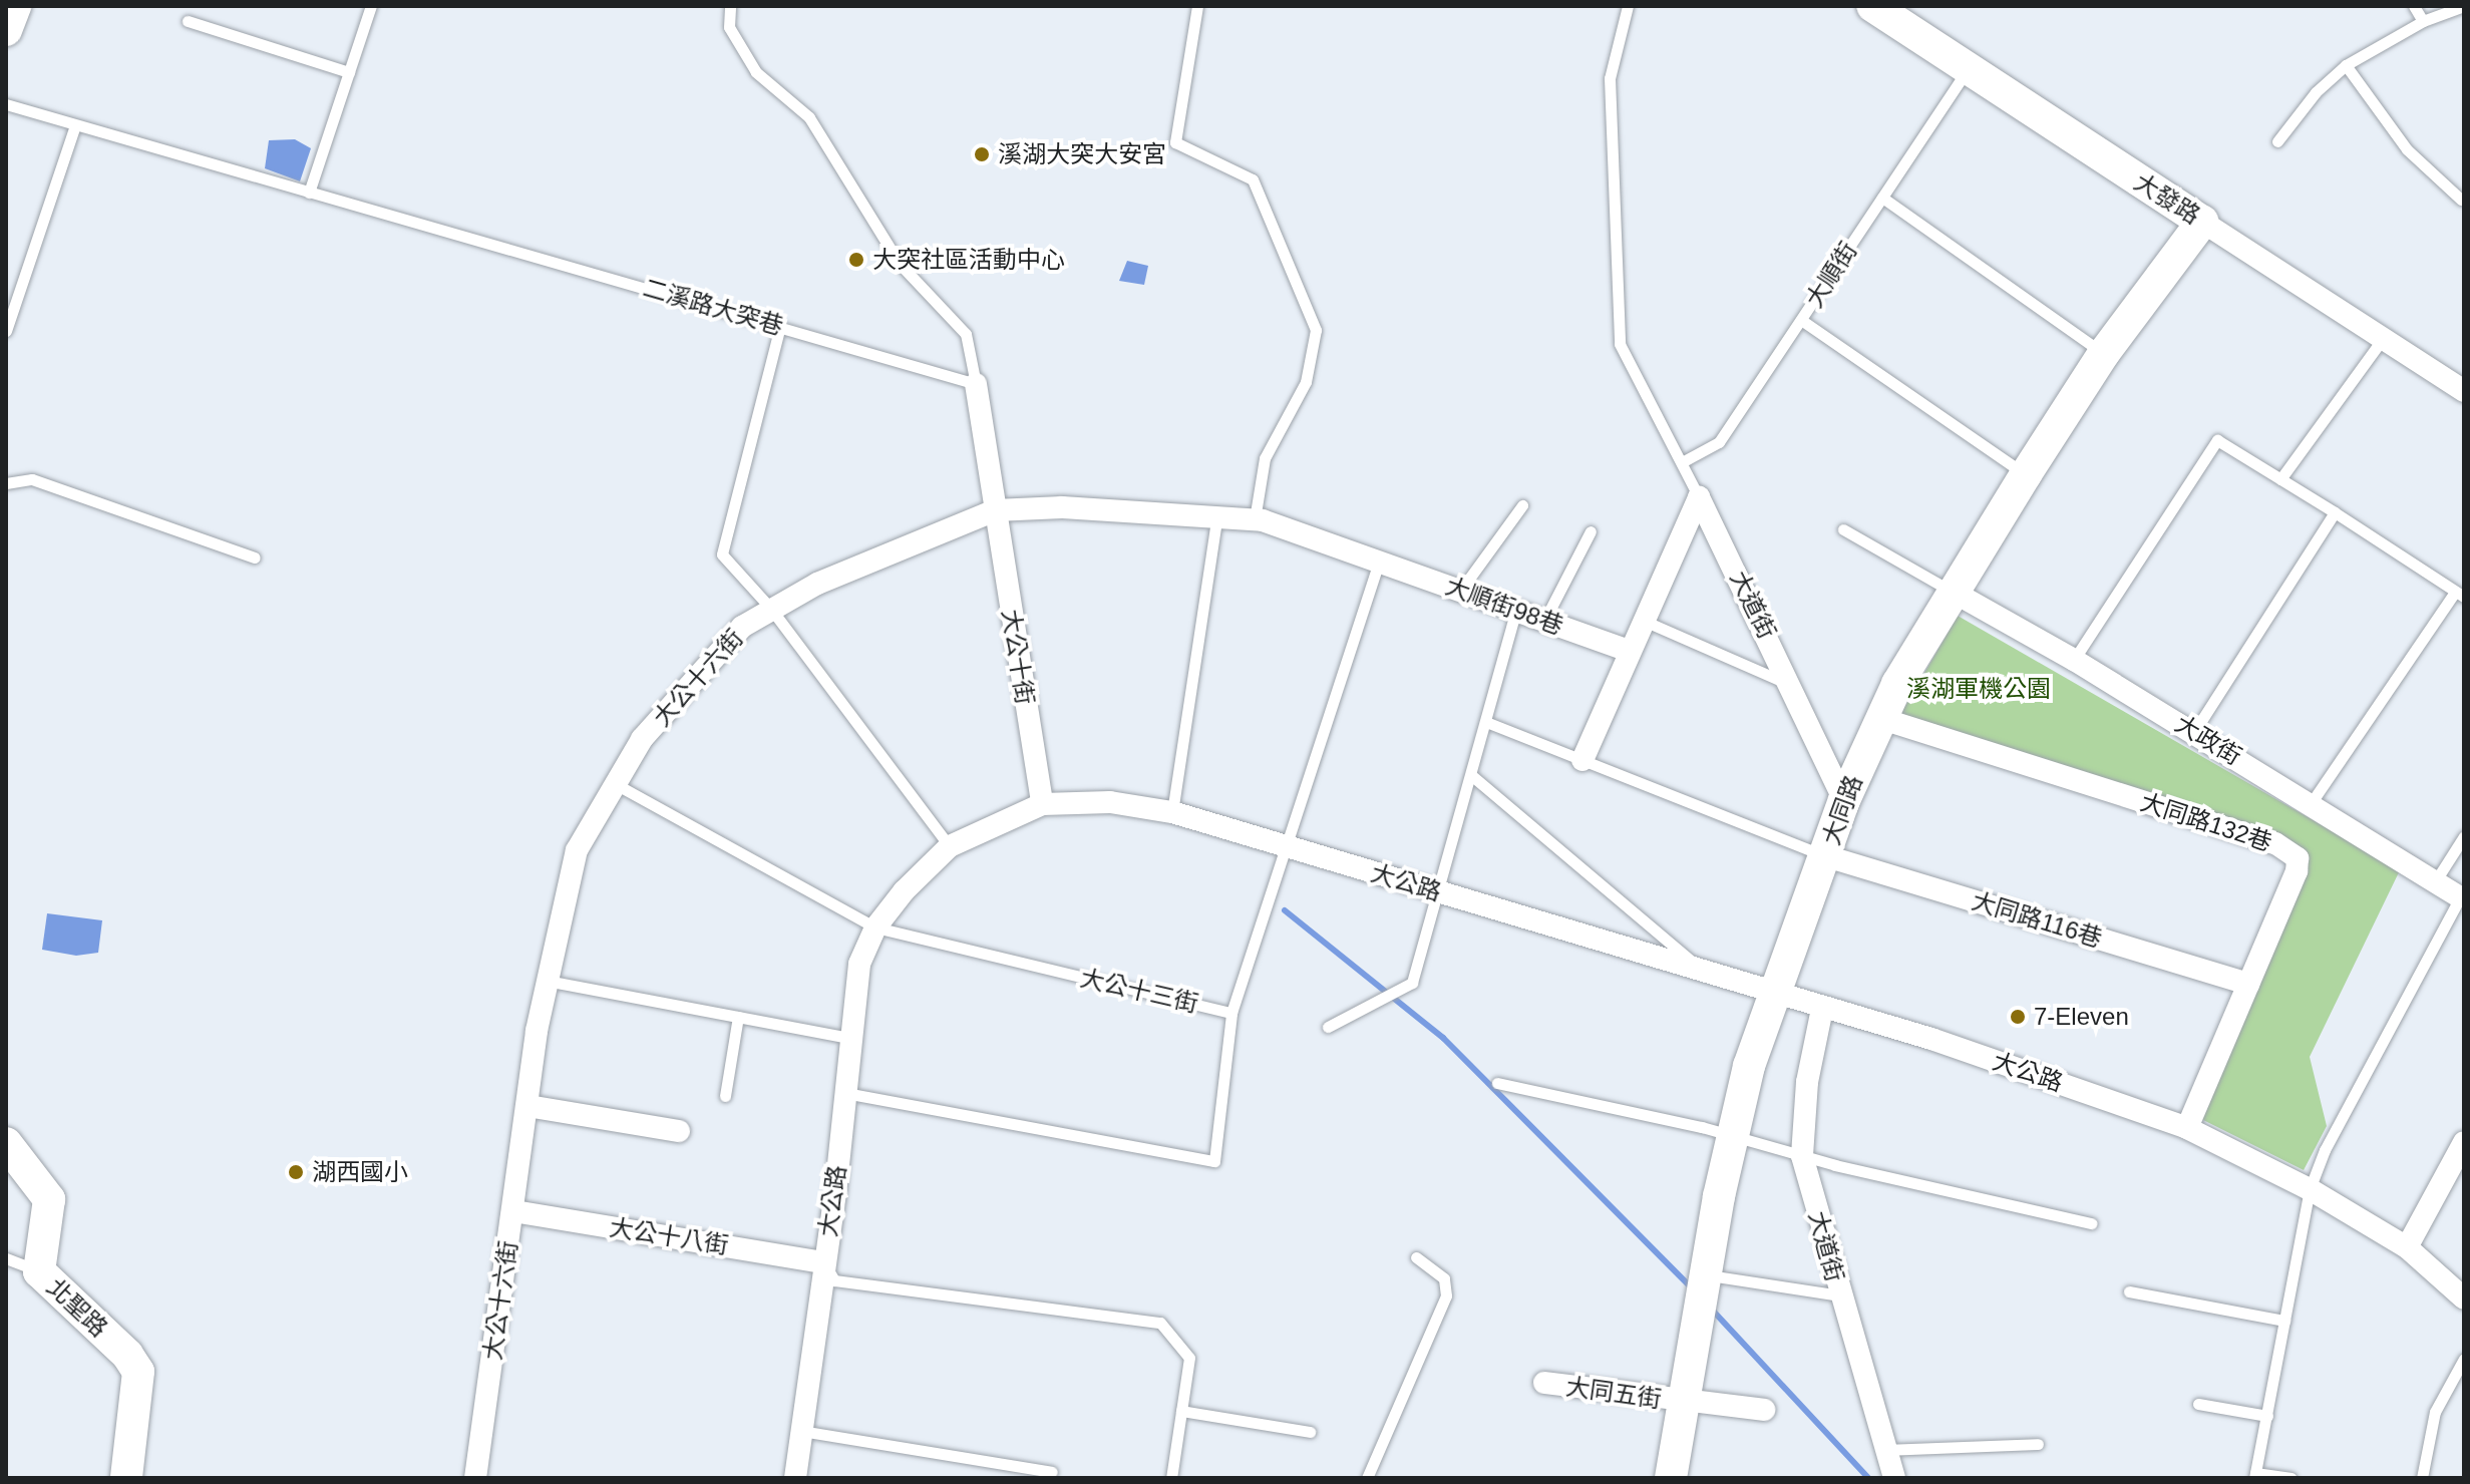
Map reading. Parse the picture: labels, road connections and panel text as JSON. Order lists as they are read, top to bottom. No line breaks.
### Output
{"streets":{"street":["大發路","大道街","大順街98巷","大公十街","大公十六街","大政街","大同路","大同路132巷","大公路","大同路116巷","大公十八街","北聖路","大同五街"],"lane":["大順街","二溪路大突巷","大公十三街"]},"crossings":[["大發路","大順街"],["大發路","大同路"],["二溪路大突巷","大公十街"],["大道街","大同路"],["大道街","大公路"],["大順街98巷","大公十三街"],["大公十街","大公十六街"],["大公十街","大公路"],["大公十六街","大公十三街"],["大公十六街","大公十八街"],["大政街","大同路"],["大同路","大同路132巷"],["大同路","大公路"],["大同路","大同路116巷"],["大同路","大同五街"],["大同路132巷","大公路"],["大同路132巷","大同路116巷"],["大公路","大公十三街"],["大公路","大公十八街"]],"parks":["溪湖軍機公園"],"places":["溪湖大突大安宮","大突社區活動中心","7-Eleven","湖西國小"]}
